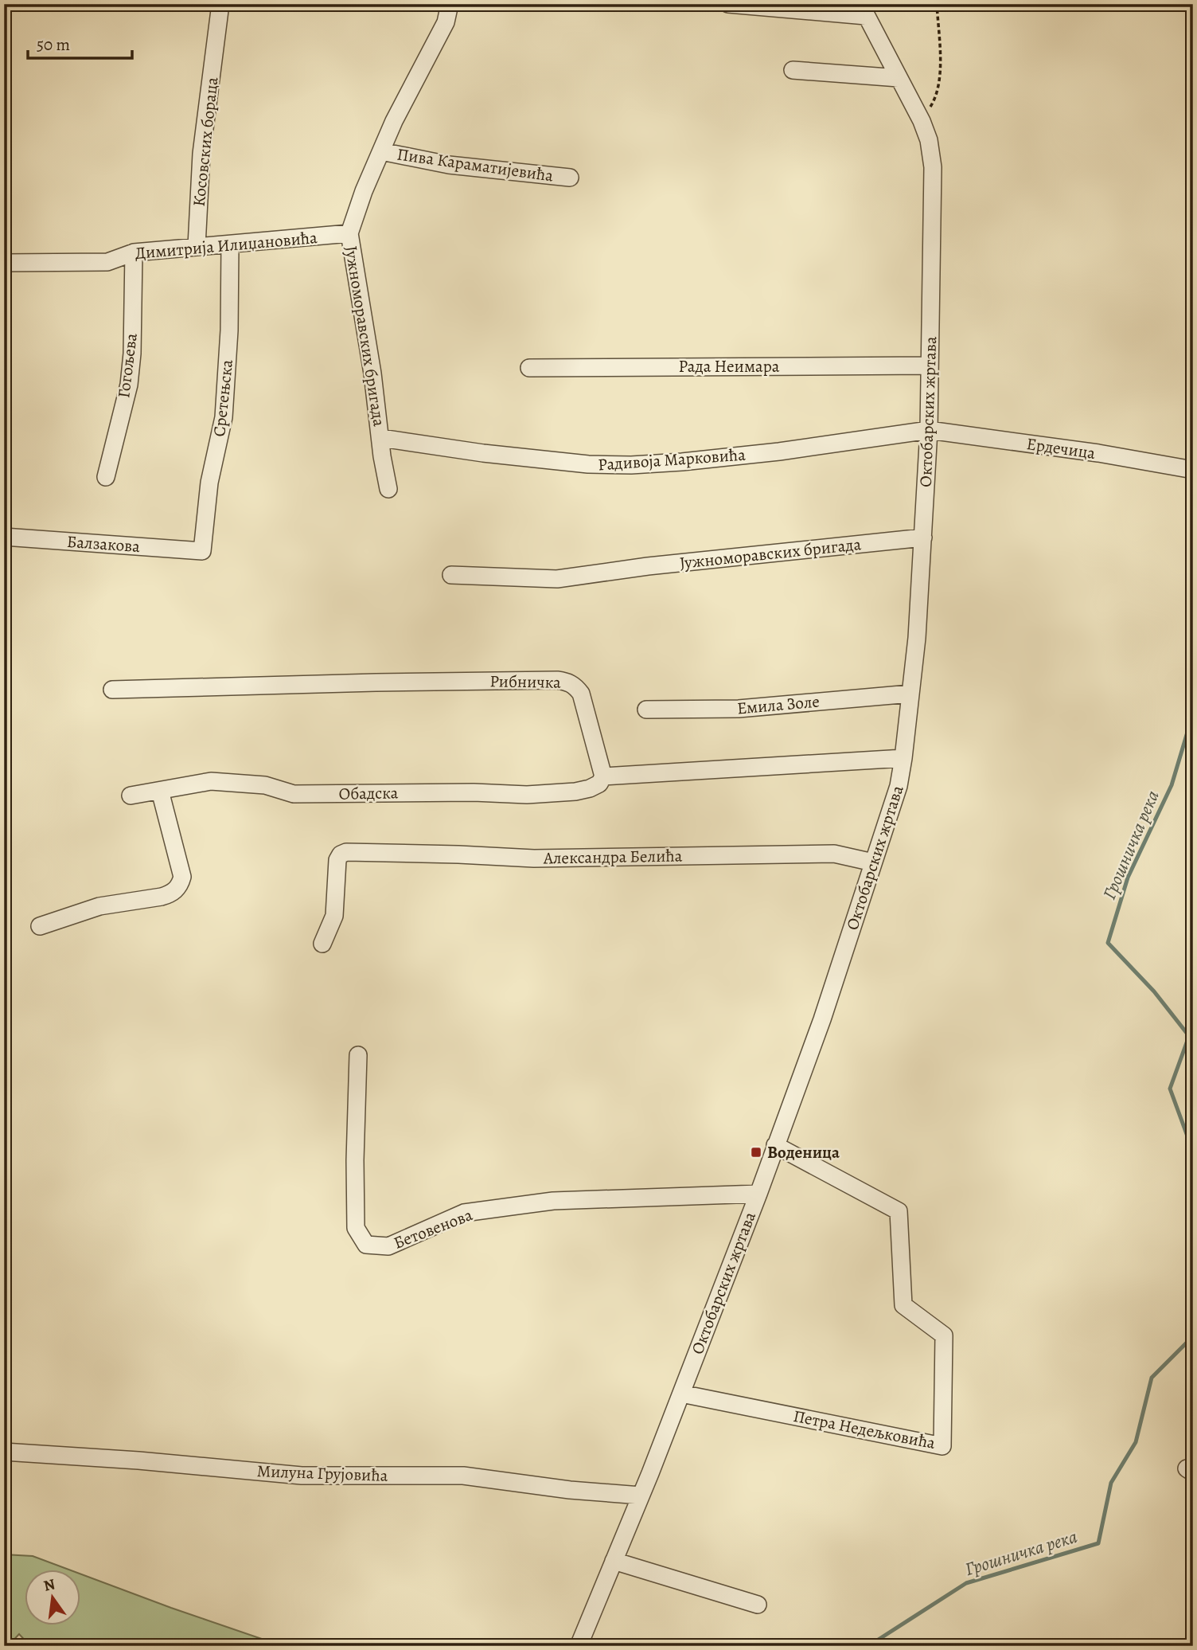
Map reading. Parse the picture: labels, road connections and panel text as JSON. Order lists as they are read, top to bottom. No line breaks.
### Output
{"streets":{"street":["Косовских бораца","Пива Караматијевића","Димитрија Илиџановића","Јужноморавских бригада","Гогољева","Рада Неимара","Сретењска","Октобарских жртава","Ердечица","Радивоја Марковића","Балзакова","Рибничка","Емила Золе","Обадска","Александра Белића","Бетовенова","Петра Недељковића","Милуна Грујовића"]},"crossings":[["Косовских бораца","Димитрија Илиџановића"],["Пива Караматијевића","Јужноморавских бригада"],["Димитрија Илиџановића","Јужноморавских бригада"],["Димитрија Илиџановића","Гогољева"],["Димитрија Илиџановића","Сретењска"],["Јужноморавских бригада","Октобарских жртава"],["Јужноморавских бригада","Радивоја Марковића"],["Рада Неимара","Октобарских жртава"],["Сретењска","Балзакова"],["Октобарских жртава","Ердечица"],["Октобарских жртава","Радивоја Марковића"],["Октобарских жртава","Емила Золе"],["Октобарских жртава","Александра Белића"],["Октобарских жртава","Бетовенова"],["Октобарских жртава","Петра Недељковића"],["Октобарских жртава","Милуна Грујовића"],["Ердечица","Радивоја Марковића"],["Рибничка","Обадска"]],"water":["Грошничка река"],"places":{"transit":["Воденица"]},"scale_bar":"50 m","north":"top"}
